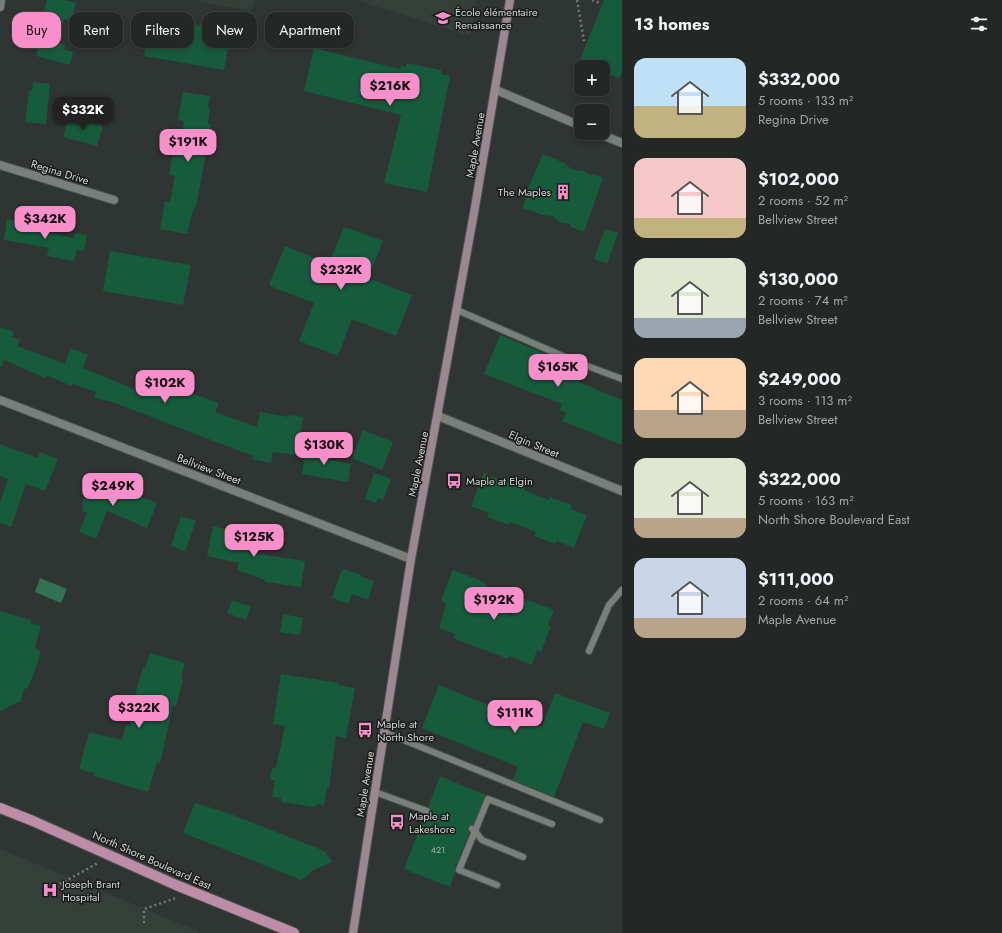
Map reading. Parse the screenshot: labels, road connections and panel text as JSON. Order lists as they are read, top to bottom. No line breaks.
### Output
{"streets":{"main road":["Maple Avenue","North Shore Boulevard East"],"street":["Regina Drive","Elgin Street","Bellview Street"]},"crossings":[["Maple Avenue","Elgin Street"],["Maple Avenue","Bellview Street"]],"places":{"school or university":["École élémentaire Renaissance"],"building":["The Maples"],"bus stop":["Maple at Elgin","Maple at North Shore","Maple at Lakeshore"],"hospital":["Joseph Brant Hospital"]},"house_numbers":["421"],"page":{"heading":"13 homes","chip":["Buy","Rent","Filters","New","Apartment"],"list":[{"name":"$332,000","note":"5 rooms · 133 m² · Regina Drive"},{"name":"$102,000","note":"2 rooms · 52 m² · Bellview Street"},{"name":"$130,000","note":"2 rooms · 74 m² · Bellview Street"},{"name":"$249,000","note":"3 rooms · 113 m² · Bellview Street"},{"name":"$322,000","note":"5 rooms · 163 m² · North Shore Boulevard East"},{"name":"$111,000","note":"2 rooms · 64 m² · Maple Avenue"}],"map_buttons":["+","−"],"price":["$216K","$332K","$191K","$342K","$232K","$165K","$102K","$130K","$249K","$125K","$192K","$322K","$111K"]}}
